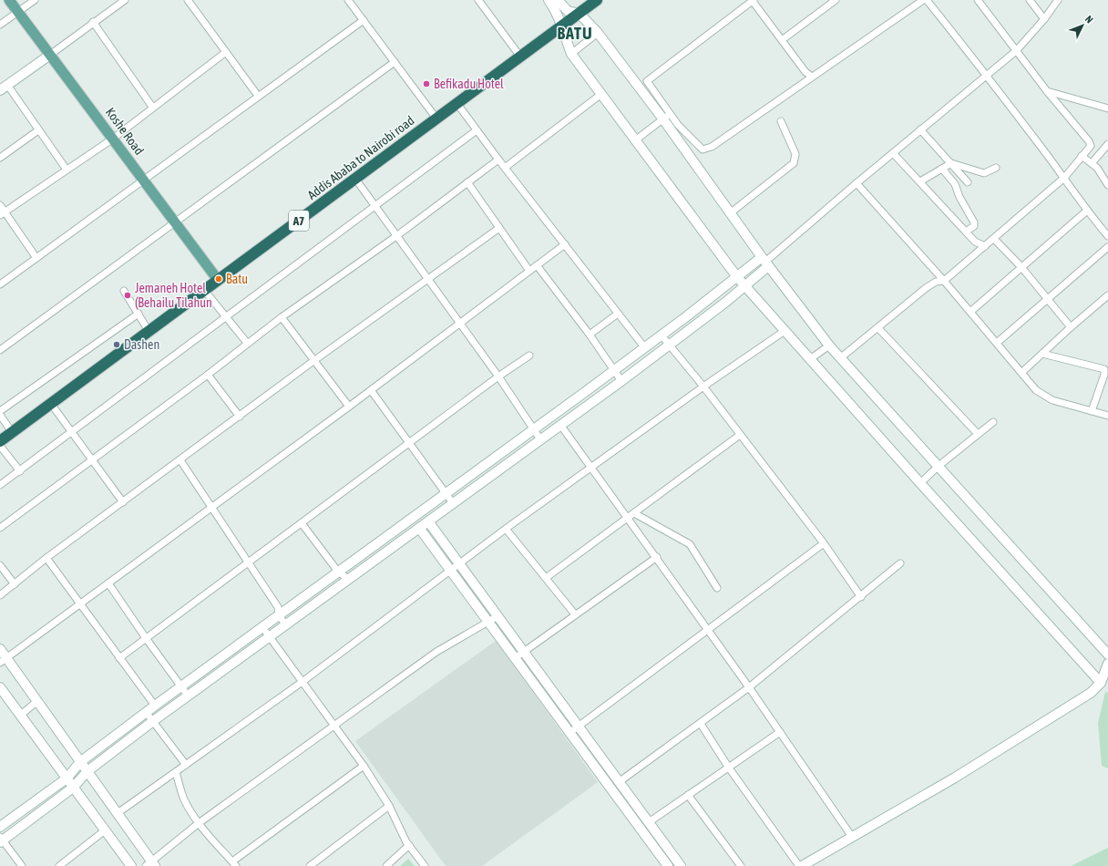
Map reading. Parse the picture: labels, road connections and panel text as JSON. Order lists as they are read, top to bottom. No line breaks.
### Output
{"streets":{"highway":["Addis Ababa to Nairobi road","A7"],"main road":["Koshe Road"]},"crossings":[["Koshe Road","Addis Ababa to Nairobi road"]],"districts":["BATU"],"places":["Befikadu Hotel","Batu","Jemaneh Hotel (Behailu Tilahun","Dashen"],"north":"top right"}
